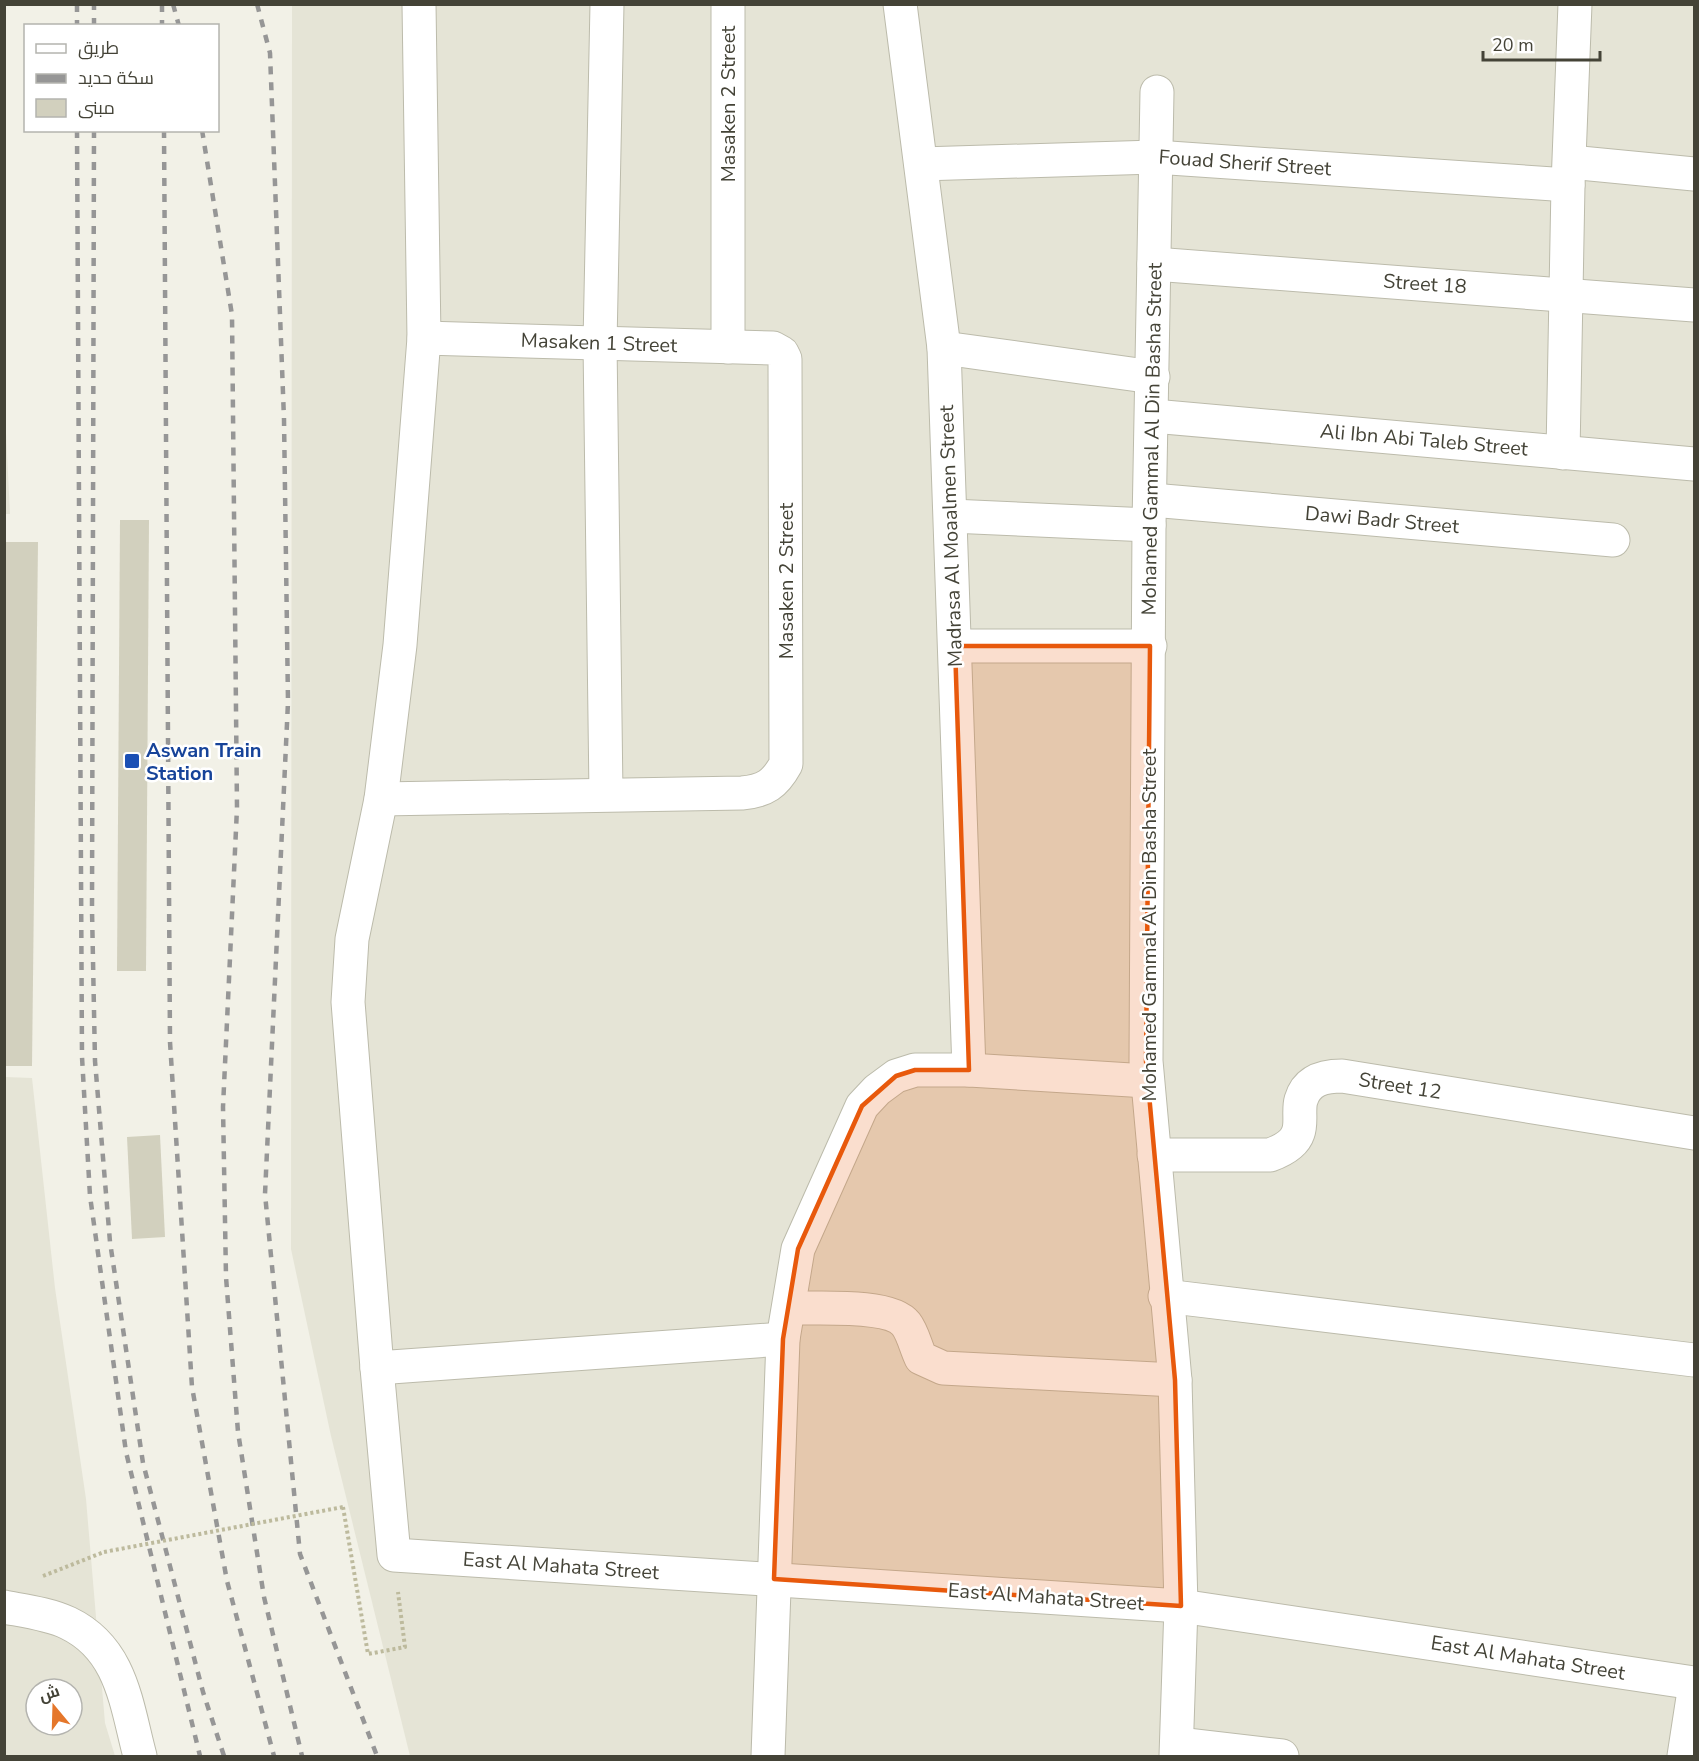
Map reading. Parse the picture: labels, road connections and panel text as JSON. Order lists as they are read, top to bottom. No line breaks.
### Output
{"streets":{"street":["Masaken 2 Street","Fouad Sherif Street","Street 18","Masaken 1 Street","Mohamed Gammal Al Din Basha Street","Ali Ibn Abi Taleb Street","Dawi Badr Street","Madrasa Al Moaalmen Street","Street 12","East Al Mahata Street"]},"crossings":[["Masaken 2 Street","Masaken 1 Street"],["Fouad Sherif Street","Mohamed Gammal Al Din Basha Street"],["Fouad Sherif Street","Madrasa Al Moaalmen Street"],["Street 18","Mohamed Gammal Al Din Basha Street"],["Mohamed Gammal Al Din Basha Street","Ali Ibn Abi Taleb Street"],["Mohamed Gammal Al Din Basha Street","Dawi Badr Street"],["Mohamed Gammal Al Din Basha Street","Street 12"],["Mohamed Gammal Al Din Basha Street","East Al Mahata Street"],["Dawi Badr Street","Madrasa Al Moaalmen Street"]],"places":{"transit":["Aswan Train Station"]},"legend":["طريق","سكة حديد","مبنى"],"scale_bar":"20 m","north":"top"}
